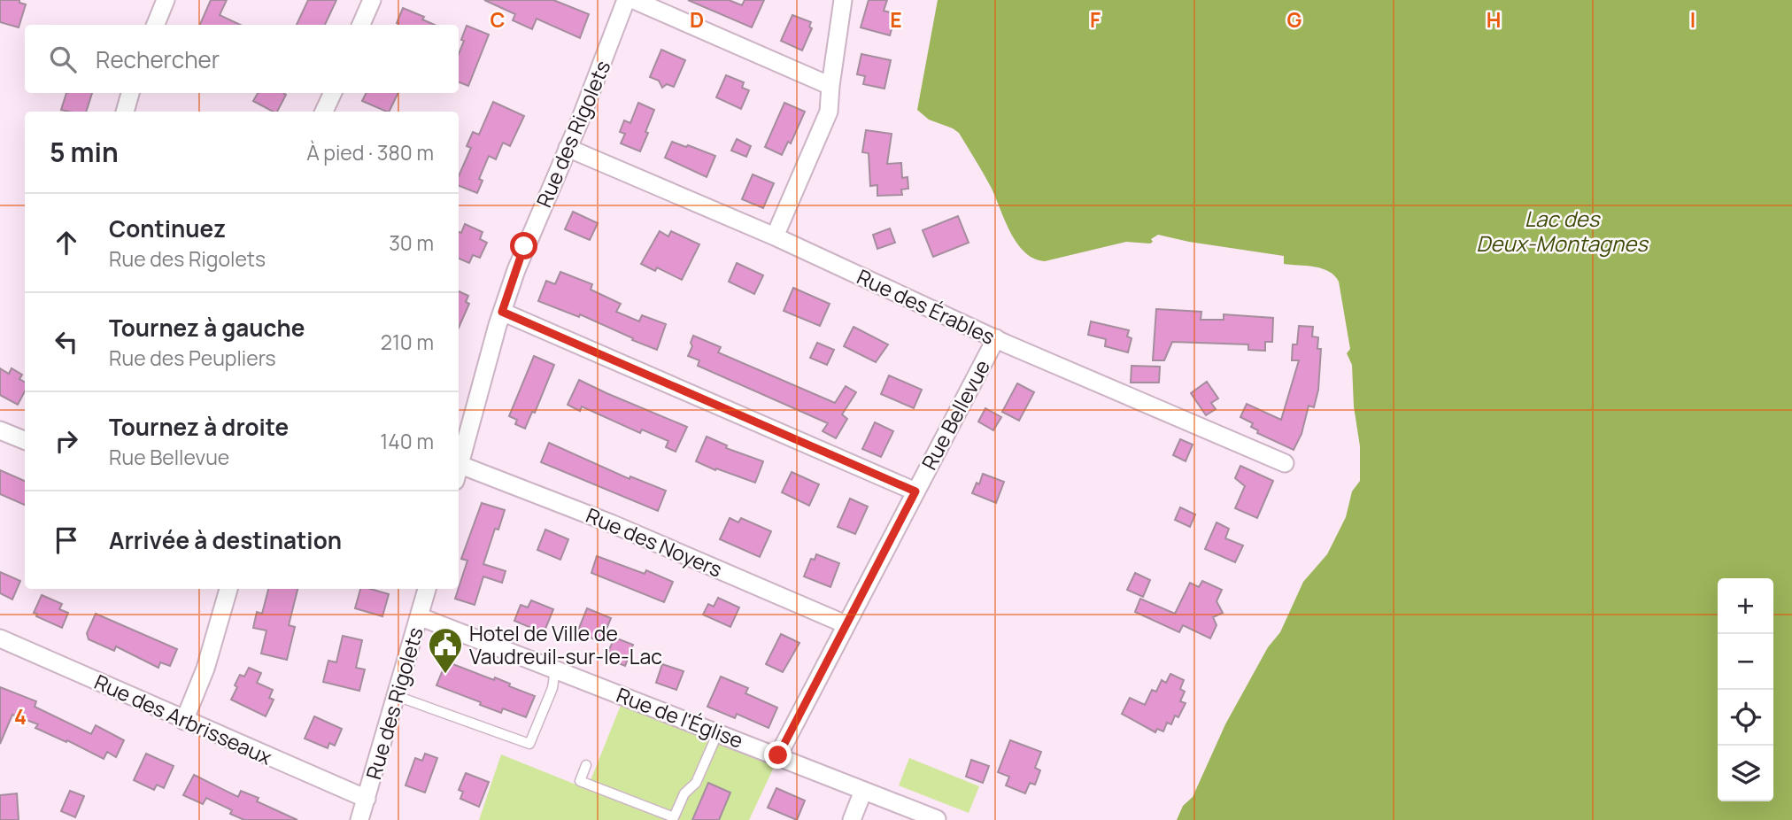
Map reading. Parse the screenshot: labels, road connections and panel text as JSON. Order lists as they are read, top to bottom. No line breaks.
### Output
{"streets":{"street":["Rue des Rigolets","Rue des Érables","Rue Bellevue","Rue des Noyers","Rue de l'Église","Rue des Arbrisseaux"]},"crossings":[["Rue des Rigolets","Rue des Érables"],["Rue des Rigolets","Rue de l'Église"],["Rue des Rigolets","Rue des Arbrisseaux"],["Rue des Érables","Rue Bellevue"],["Rue Bellevue","Rue des Noyers"],["Rue Bellevue","Rue de l'Église"]],"water":["Lac des Deux-Montagnes"],"places":{"public building":["Hotel de Ville de Vaudreuil-sur-le-Lac"]},"page":{"search":"Rechercher","heading":["5 min","À pied · 380 m"],"list":[["Continuez","Rue des Rigolets","30 m"],["Tournez à gauche","Rue des Peupliers","210 m"],["Tournez à droite","Rue Bellevue","140 m"],"Arrivée à destination"],"map_buttons":["+","−"]},"grid":{"columns":["C","D","E","F","G","H","I"],"rows":["4"]}}
